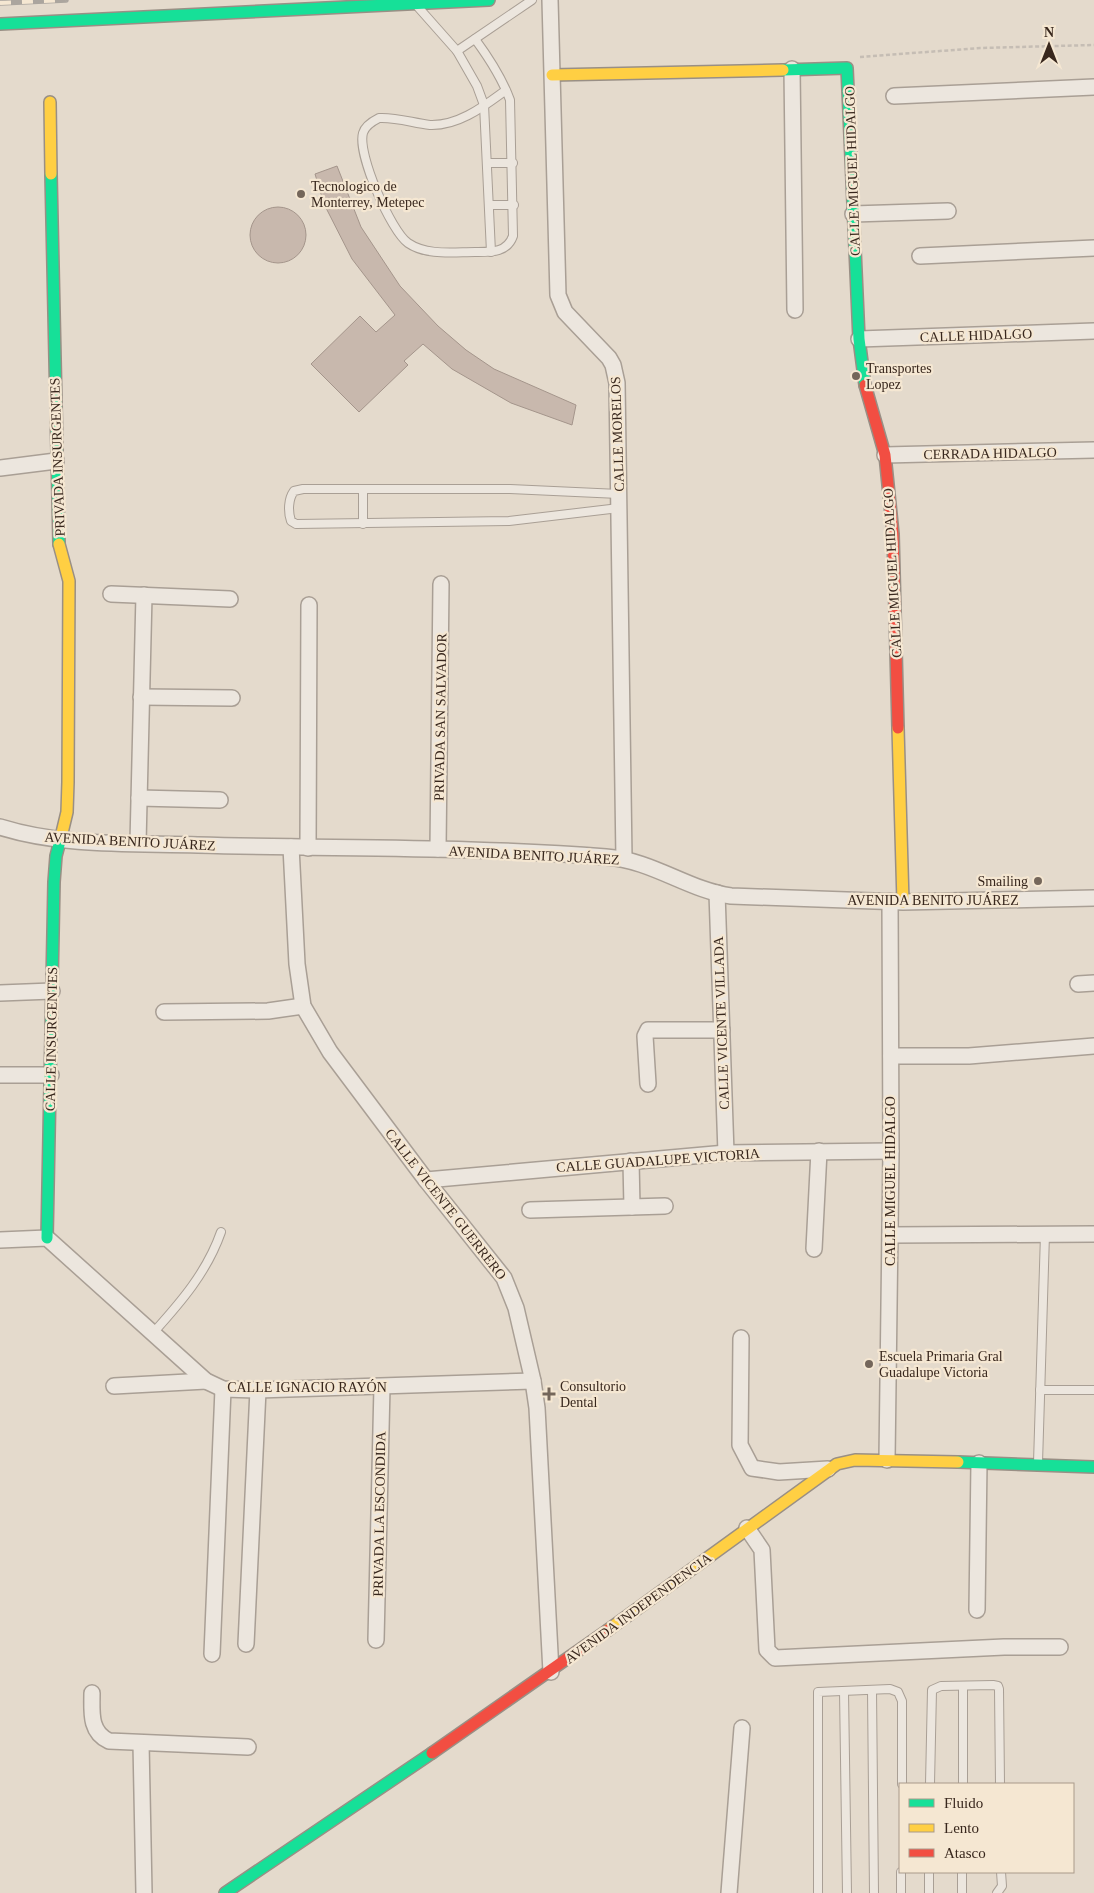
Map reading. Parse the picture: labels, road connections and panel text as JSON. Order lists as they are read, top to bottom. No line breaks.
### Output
{"streets":{"street":["CALLE MIGUEL HIDALGO","CALLE HIDALGO","CALLE MORELOS","CERRADA HIDALGO","PRIVADA INSURGENTES","PRIVADA SAN SALVADOR","AVENIDA BENITO JUÁREZ","CALLE VICENTE VILLADA","CALLE INSURGENTES","CALLE GUADALUPE VICTORIA","CALLE VICENTE GUERRERO","CALLE IGNACIO RAYÓN","PRIVADA LA ESCONDIDA","AVENIDA INDEPENDENCIA"]},"crossings":[["CALLE MIGUEL HIDALGO","CALLE HIDALGO"],["CALLE MIGUEL HIDALGO","CERRADA HIDALGO"],["CALLE MIGUEL HIDALGO","AVENIDA BENITO JUÁREZ"],["CALLE MIGUEL HIDALGO","CALLE GUADALUPE VICTORIA"],["CALLE MIGUEL HIDALGO","AVENIDA INDEPENDENCIA"],["CALLE MORELOS","AVENIDA BENITO JUÁREZ"],["PRIVADA INSURGENTES","AVENIDA BENITO JUÁREZ"],["PRIVADA INSURGENTES","CALLE INSURGENTES"],["PRIVADA SAN SALVADOR","AVENIDA BENITO JUÁREZ"],["AVENIDA BENITO JUÁREZ","CALLE VICENTE VILLADA"],["AVENIDA BENITO JUÁREZ","CALLE INSURGENTES"],["AVENIDA BENITO JUÁREZ","CALLE VICENTE GUERRERO"],["CALLE VICENTE VILLADA","CALLE GUADALUPE VICTORIA"],["CALLE INSURGENTES","CALLE IGNACIO RAYÓN"],["CALLE GUADALUPE VICTORIA","CALLE VICENTE GUERRERO"],["CALLE VICENTE GUERRERO","CALLE IGNACIO RAYÓN"],["CALLE VICENTE GUERRERO","AVENIDA INDEPENDENCIA"],["CALLE IGNACIO RAYÓN","PRIVADA LA ESCONDIDA"]],"places":{"other":["Tecnologico de Monterrey, Metepec","Transportes Lopez","Smailing","Escuela Primaria Gral Guadalupe Victoria"],"health":["Consultorio Dental"]},"legend":["Fluido","Lento","Atasco"],"north":"top"}
